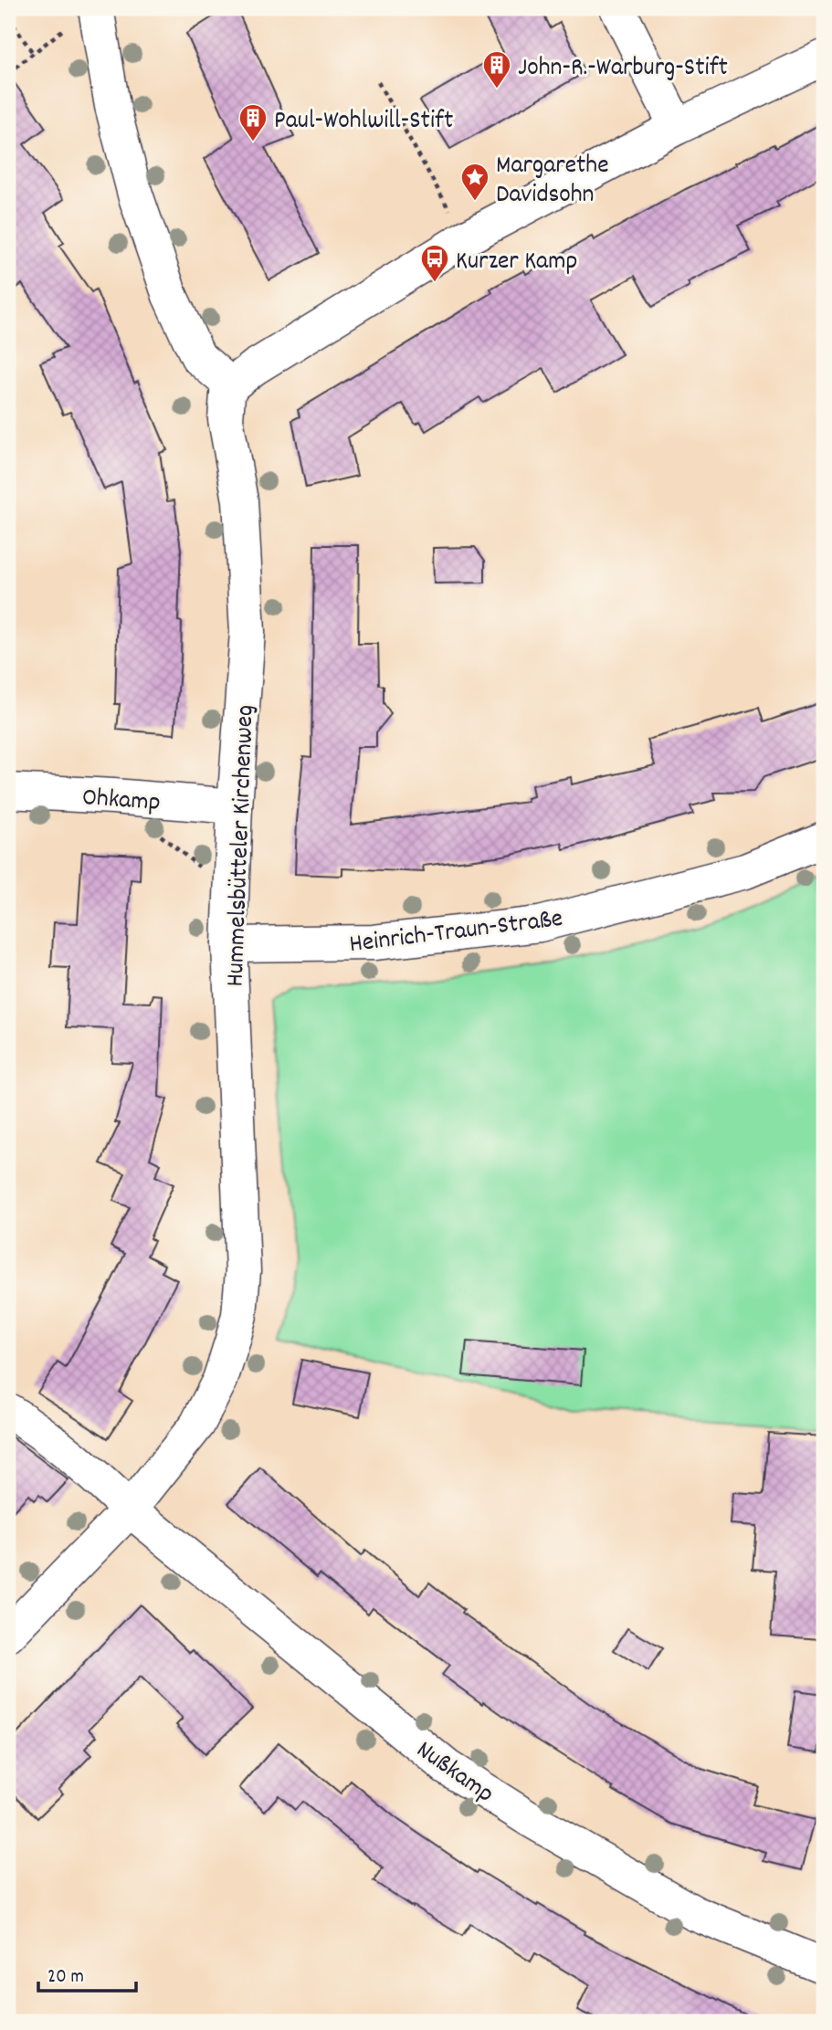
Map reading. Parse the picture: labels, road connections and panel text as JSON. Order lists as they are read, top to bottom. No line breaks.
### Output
{"streets":{"street":["Ohkamp","Hummelsbütteler Kirchenweg","Heinrich-Traun-Straße","Nußkamp"]},"crossings":[["Ohkamp","Hummelsbütteler Kirchenweg"],["Hummelsbütteler Kirchenweg","Heinrich-Traun-Straße"],["Hummelsbütteler Kirchenweg","Nußkamp"]],"places":{"building":["John-R.-Warburg-Stift","Paul-Wohlwill-Stift"],"place":["Margarethe Davidsohn"],"bus stop":["Kurzer Kamp"]},"scale_bar":"20 m"}
